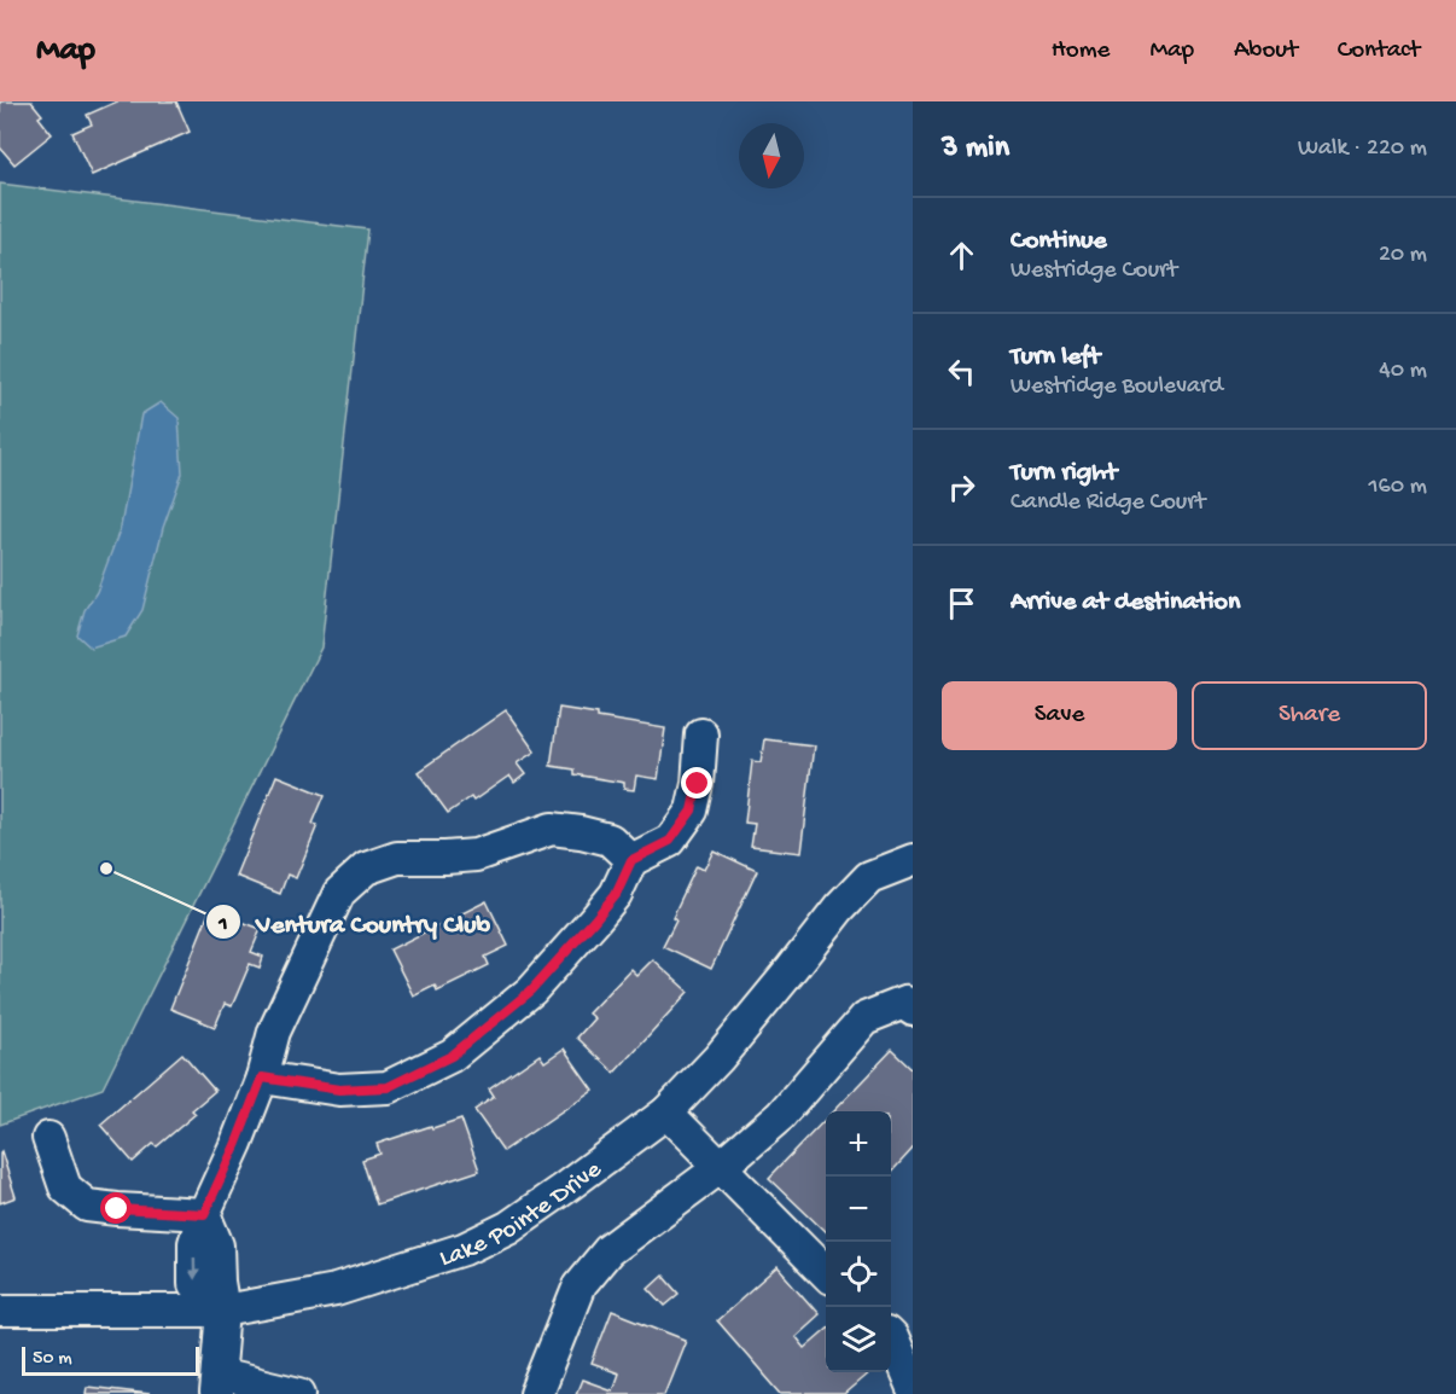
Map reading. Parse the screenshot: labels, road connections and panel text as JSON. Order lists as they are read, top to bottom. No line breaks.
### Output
{"streets":{"street":["Lake Pointe Drive"]},"places":["Ventura Country Club"],"scale_bar":"50 m","north":"bottom","page":{"header":"Map","nav":["Home","Map","About","Contact"],"heading":["3 min","Walk · 220 m"],"list":[["Continue","Westridge Court","20 m"],["Turn left","Westridge Boulevard","40 m"],["Turn right","Candle Ridge Court","160 m"],"Arrive at destination"],"buttons":["Save","Share"],"map_buttons":["+","−"],"scale":"50 m"}}
